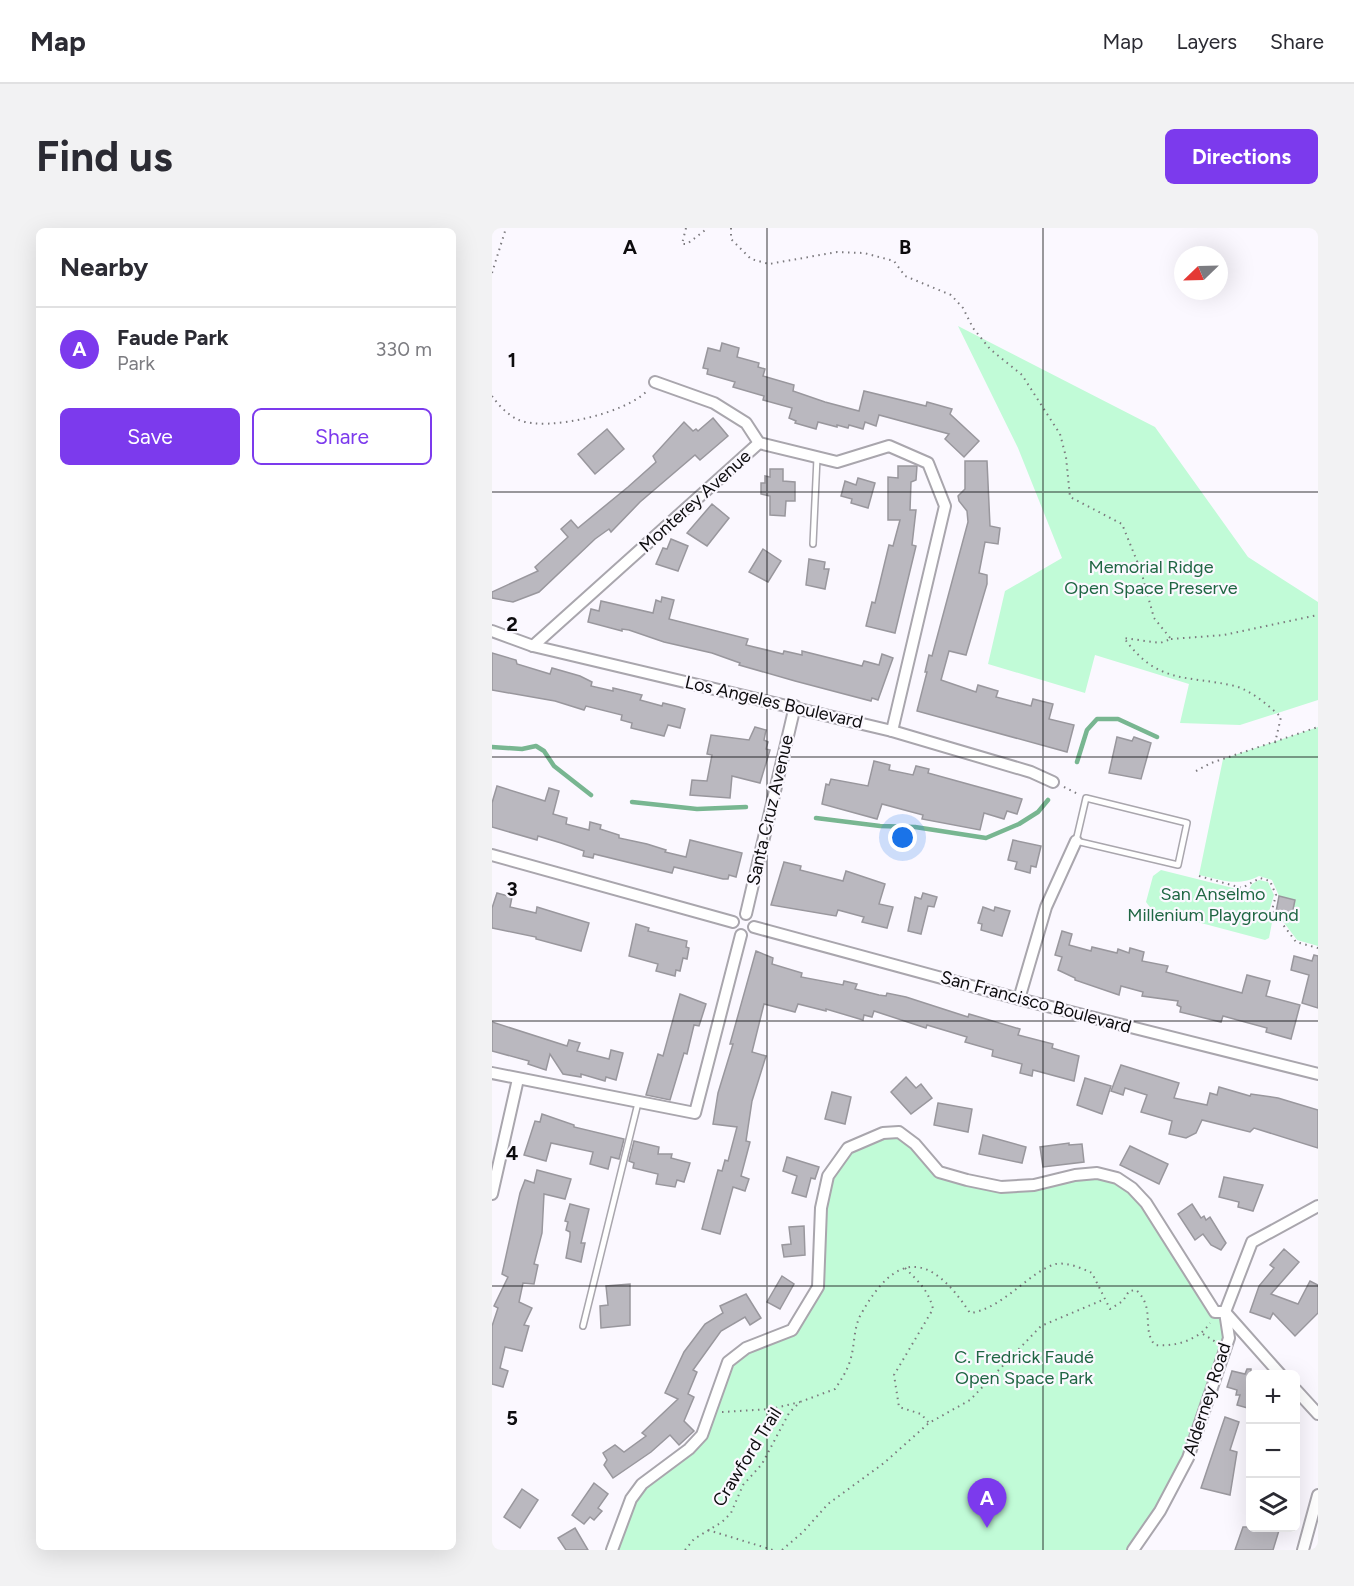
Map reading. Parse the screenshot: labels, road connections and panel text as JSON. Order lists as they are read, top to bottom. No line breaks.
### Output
{"streets":{"street":["Monterey Avenue","Los Angeles Boulevard","Santa Cruz Avenue","San Francisco Boulevard","Alderney Road"],"path":["Crawford Trail"]},"crossings":[["Monterey Avenue","Los Angeles Boulevard"],["Los Angeles Boulevard","Santa Cruz Avenue"],["Santa Cruz Avenue","San Francisco Boulevard"]],"parks":["Memorial Ridge Open Space Preserve","San Anselmo Millenium Playground","C. Fredrick Faudé Open Space Park"],"north":"bottom left","page":{"header":"Map","nav":["Map","Layers","Share"],"buttons":["Directions",["Save","Share"]],"title":"Find us","heading":"Nearby","list":[{"mark":"A","name":"Faude Park","note":"Park","value":"330 m"}],"map_buttons":["+","−"],"pins":"A"},"grid":{"columns":["A","B"],"rows":["1","2","3","4","5"]}}
